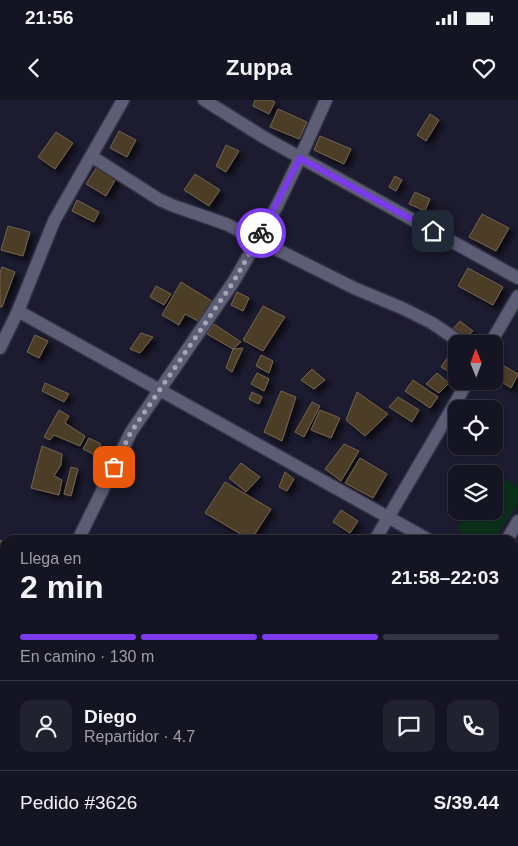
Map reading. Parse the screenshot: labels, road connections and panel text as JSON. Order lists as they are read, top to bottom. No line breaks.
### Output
{"north":"top","page":{"status":"21:56","header":"Zuppa","heading":["2 min","Llega en","21:58–22:03"],"panel":["Diego","Repartidor · 4.7","Pedido #3626","S/39.44"],"bar":"En camino · 130 m"}}
